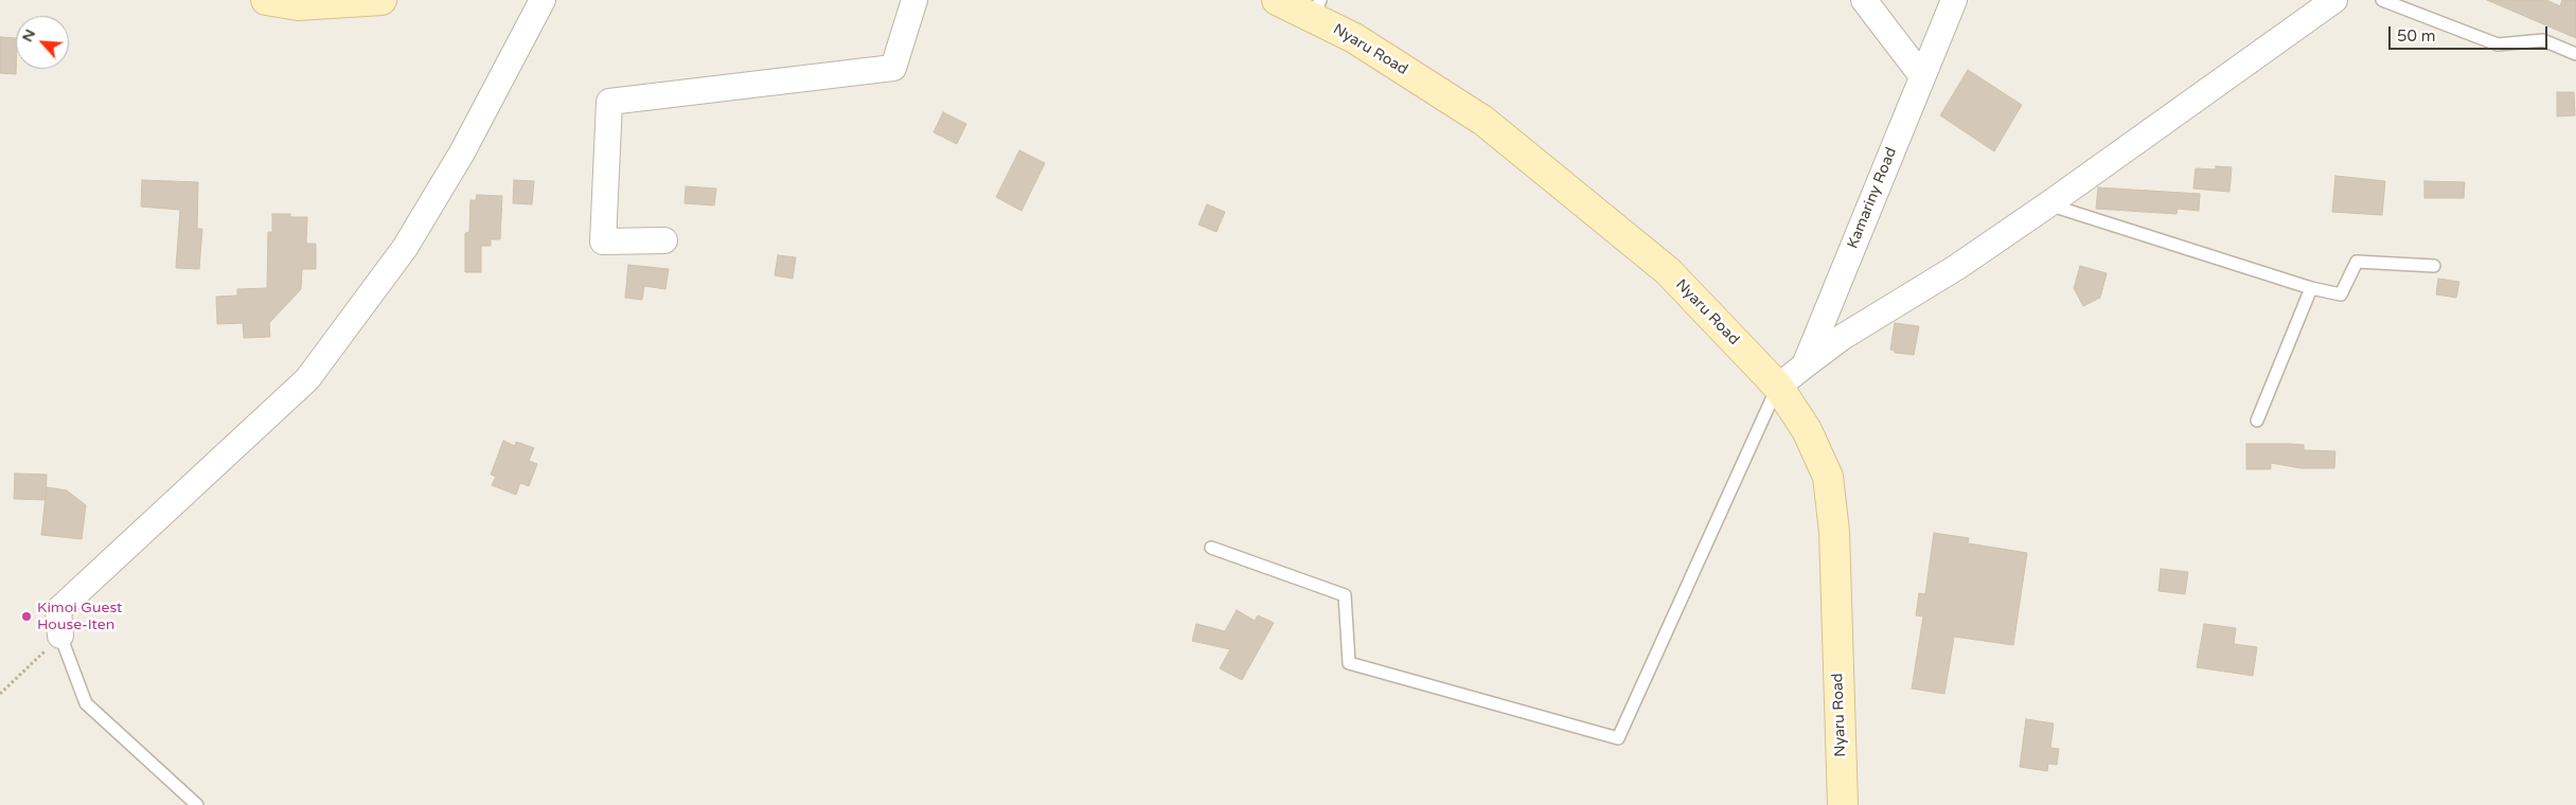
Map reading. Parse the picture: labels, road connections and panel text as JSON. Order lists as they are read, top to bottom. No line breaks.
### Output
{"streets":{"main road":["Nyaru Road"],"street":["Kamariny Road"]},"places":["Kimoi Guest House-Iten"],"scale_bar":"50 m","north":"top left"}
